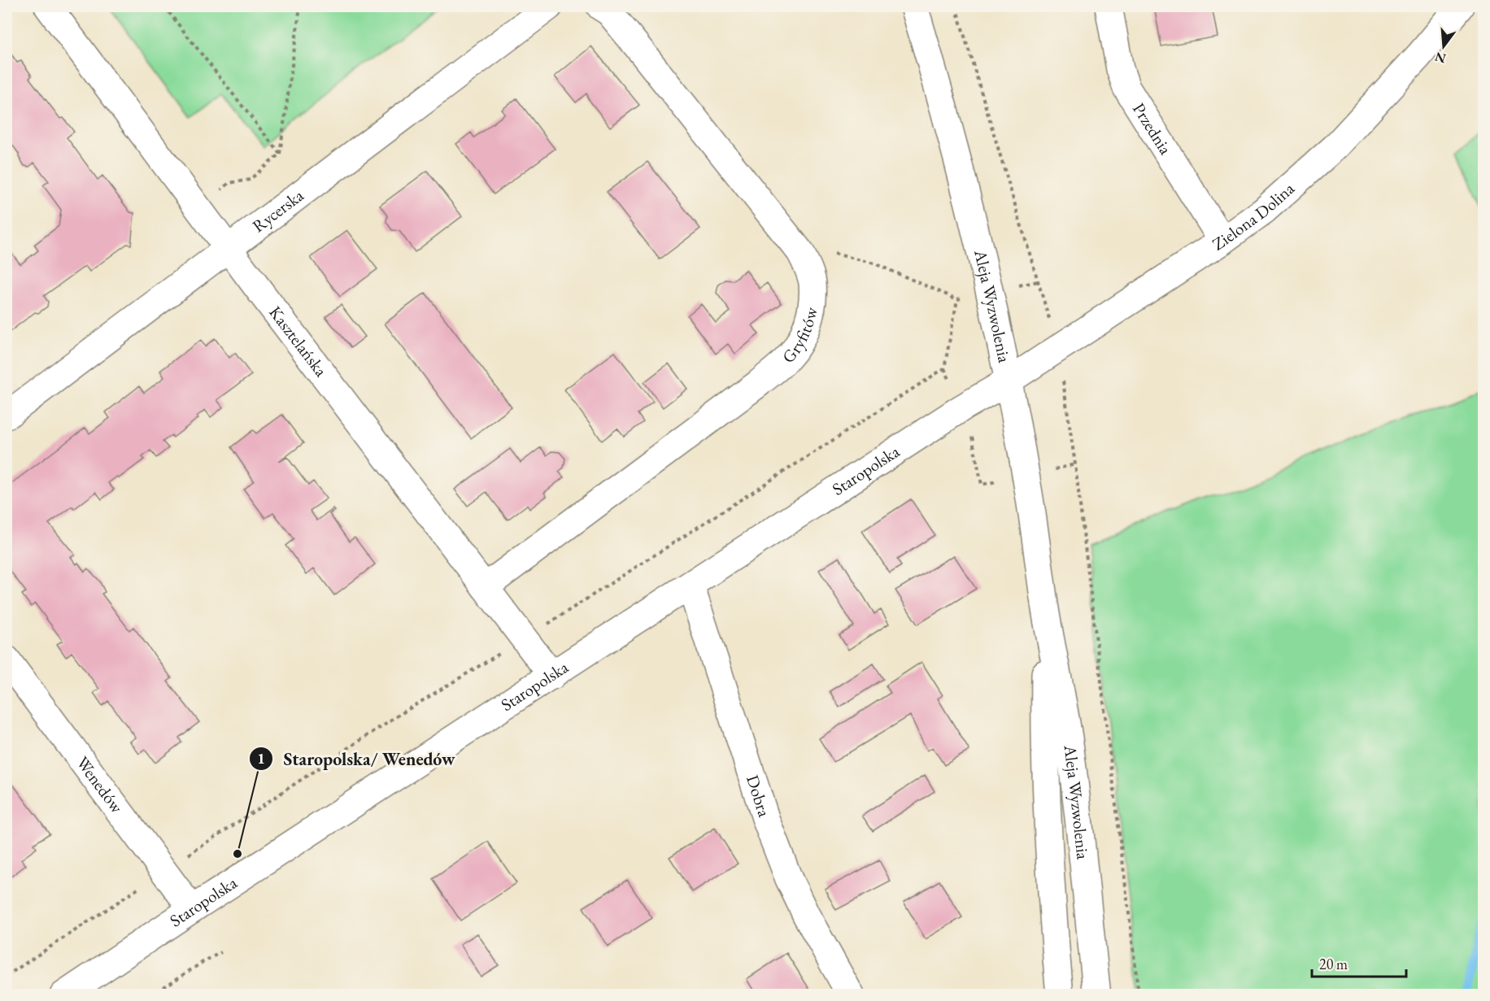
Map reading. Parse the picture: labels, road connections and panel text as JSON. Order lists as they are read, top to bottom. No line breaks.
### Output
{"streets":{"street":["Przednia","Rycerska","Zielona Dolina","Aleja Wyzwolenia","Gryfitów","Kasztelańska","Staropolska","Wenedów","Dobra"]},"crossings":[["Przednia","Zielona Dolina"],["Rycerska","Kasztelańska"],["Zielona Dolina","Aleja Wyzwolenia"],["Zielona Dolina","Staropolska"],["Aleja Wyzwolenia","Staropolska"],["Gryfitów","Kasztelańska"],["Kasztelańska","Staropolska"],["Staropolska","Wenedów"],["Staropolska","Dobra"]],"places":["Staropolska/ Wenedów"],"scale_bar":"20 m","north":"bottom"}
